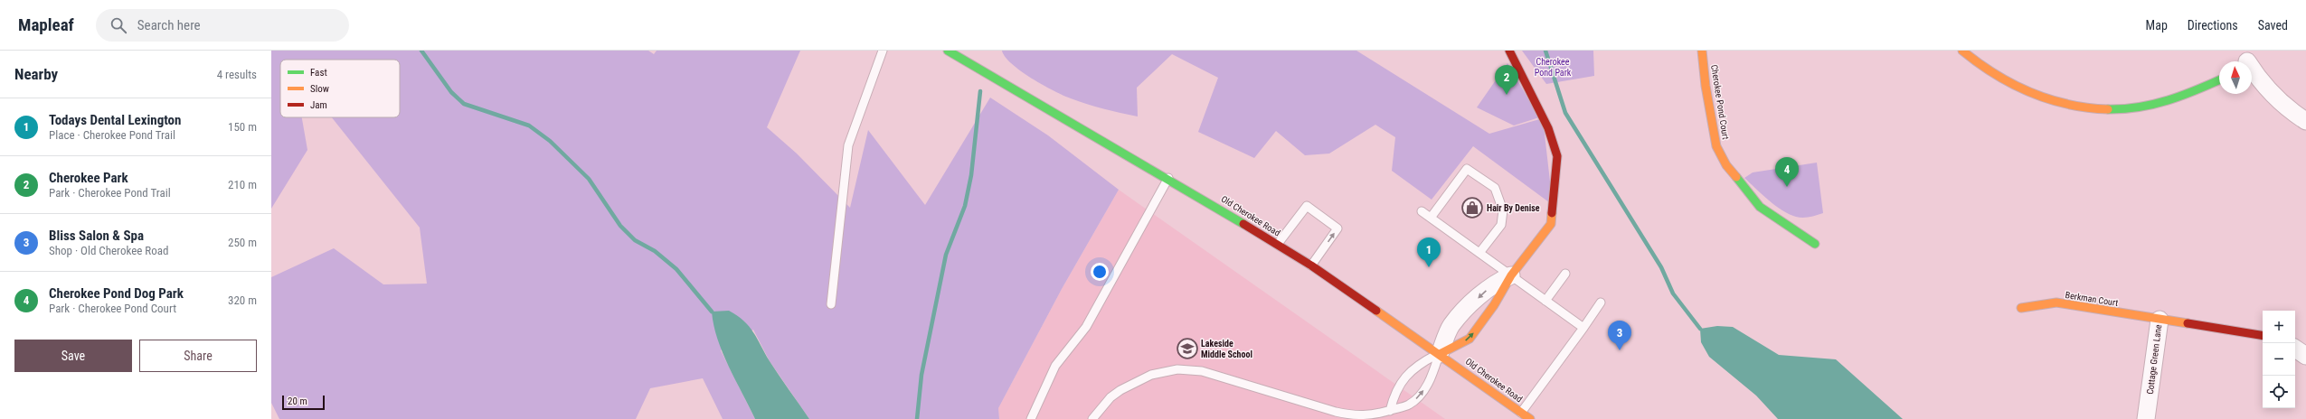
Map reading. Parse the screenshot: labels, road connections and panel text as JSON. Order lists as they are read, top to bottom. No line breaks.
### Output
{"streets":{"street":["Cherokee Pond Court","Old Cherokee Road","Berkman Court","Cottage Green Lane"]},"crossings":[["Berkman Court","Cottage Green Lane"]],"parks":["Cherokee Pond Park"],"places":{"shop":["Hair By Denise"],"school or university":["Lakeside Middle School"]},"legend":["Fast","Slow","Jam"],"scale_bar":"20 m","north":"top","page":{"header":"Mapleaf","search":"Search here","nav":["Map","Directions","Saved"],"heading":["Nearby","4 results"],"pins":["2","4","1","3"],"list":[{"mark":"1","name":"Todays Dental Lexington","note":"Place · Cherokee Pond Trail","value":"150 m"},{"mark":"2","name":"Cherokee Park","note":"Park · Cherokee Pond Trail","value":"210 m"},{"mark":"3","name":"Bliss Salon & Spa","note":"Shop · Old Cherokee Road","value":"250 m"},{"mark":"4","name":"Cherokee Pond Dog Park","note":"Park · Cherokee Pond Court","value":"320 m"}],"map_buttons":["+","−"],"buttons":["Save","Share"],"scale":"20 m"}}
